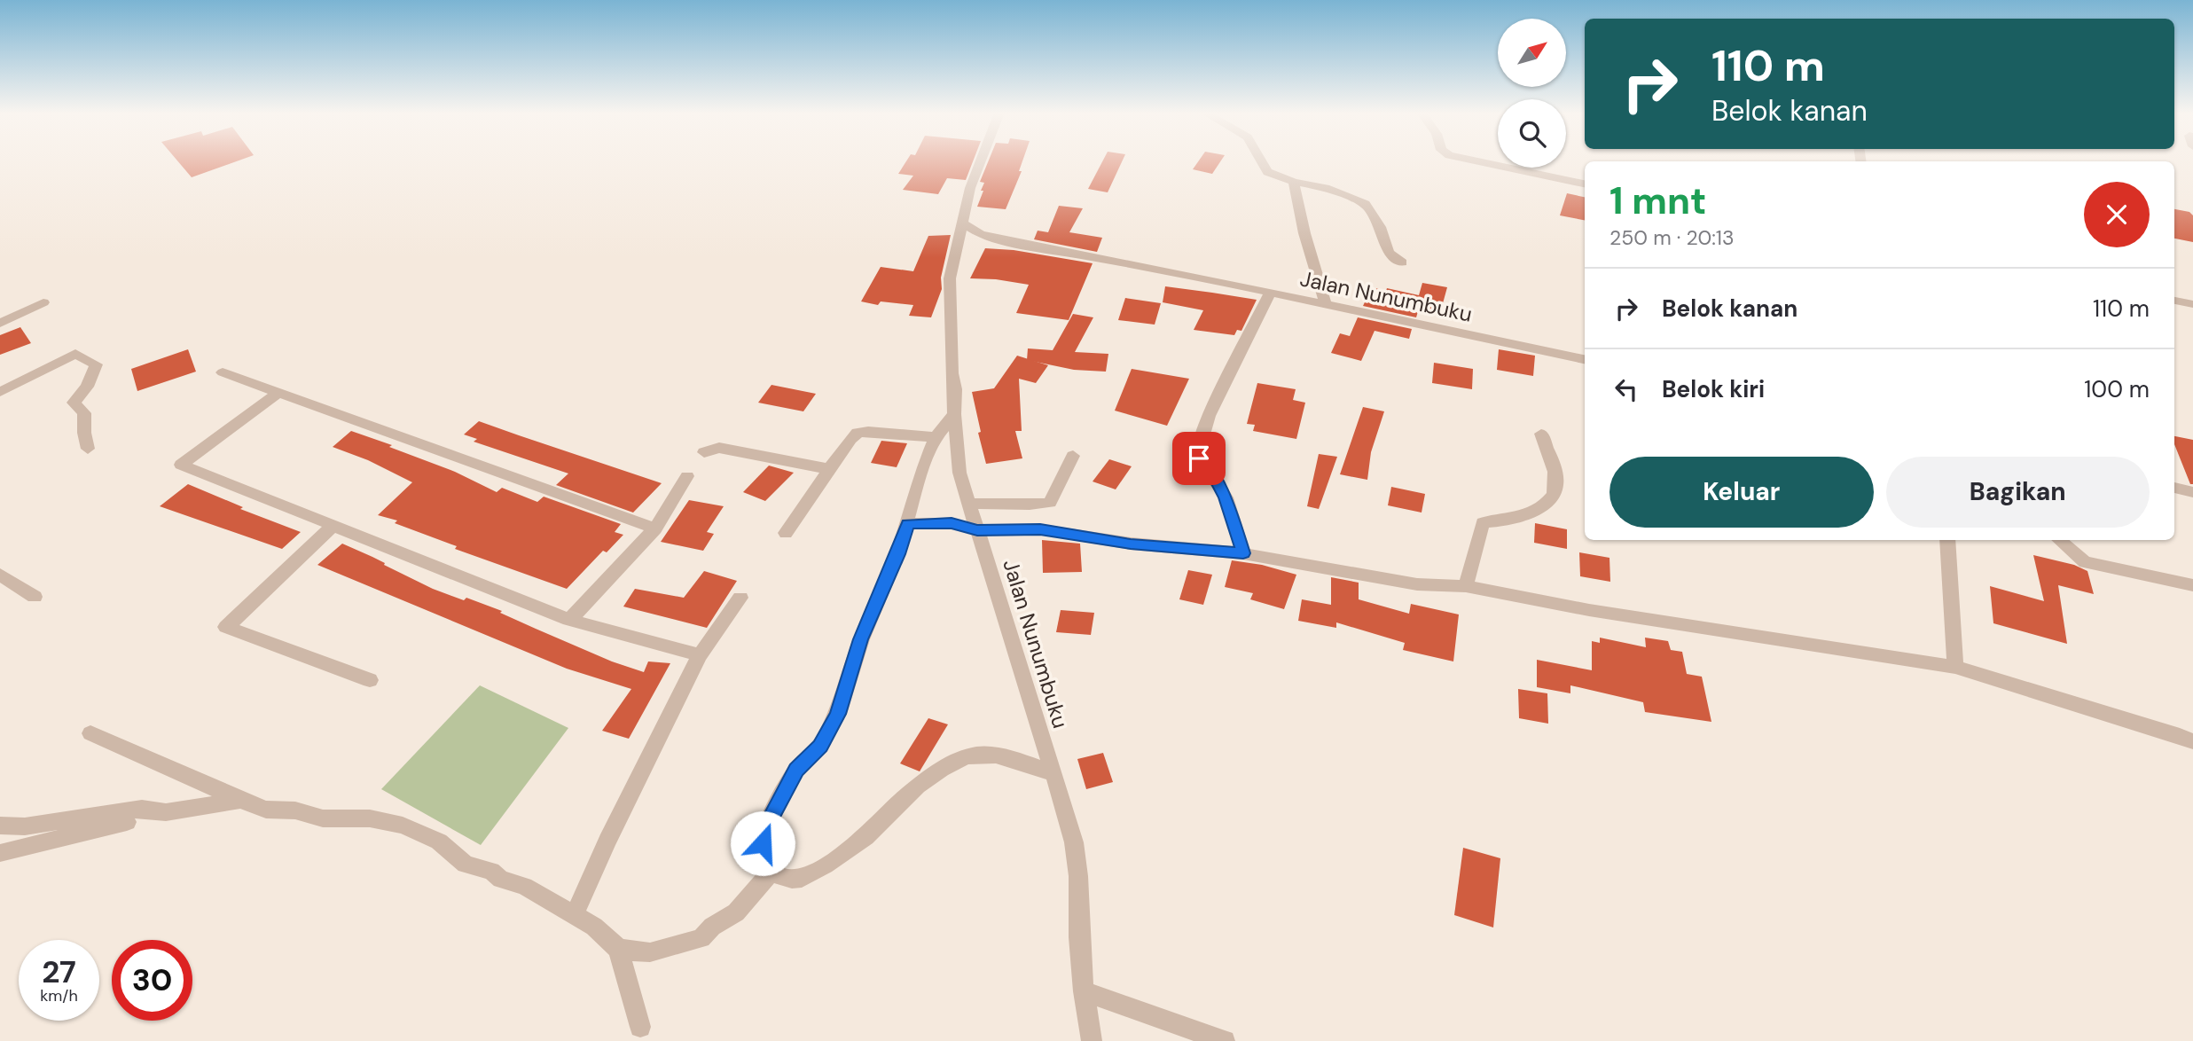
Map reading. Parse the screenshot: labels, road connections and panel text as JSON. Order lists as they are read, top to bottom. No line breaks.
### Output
{"streets":{"street":["Jalan Nunumbuku"]},"north":"top right","page":{"turn":["110 m","Belok kanan"],"heading":["1 mnt","250 m · 20:13"],"list":[{"name":"Belok kanan","value":"110 m"},{"name":"Belok kiri","value":"100 m"}],"buttons":["Keluar","Bagikan"],"speed":"27 km/h","limit":"30"}}
